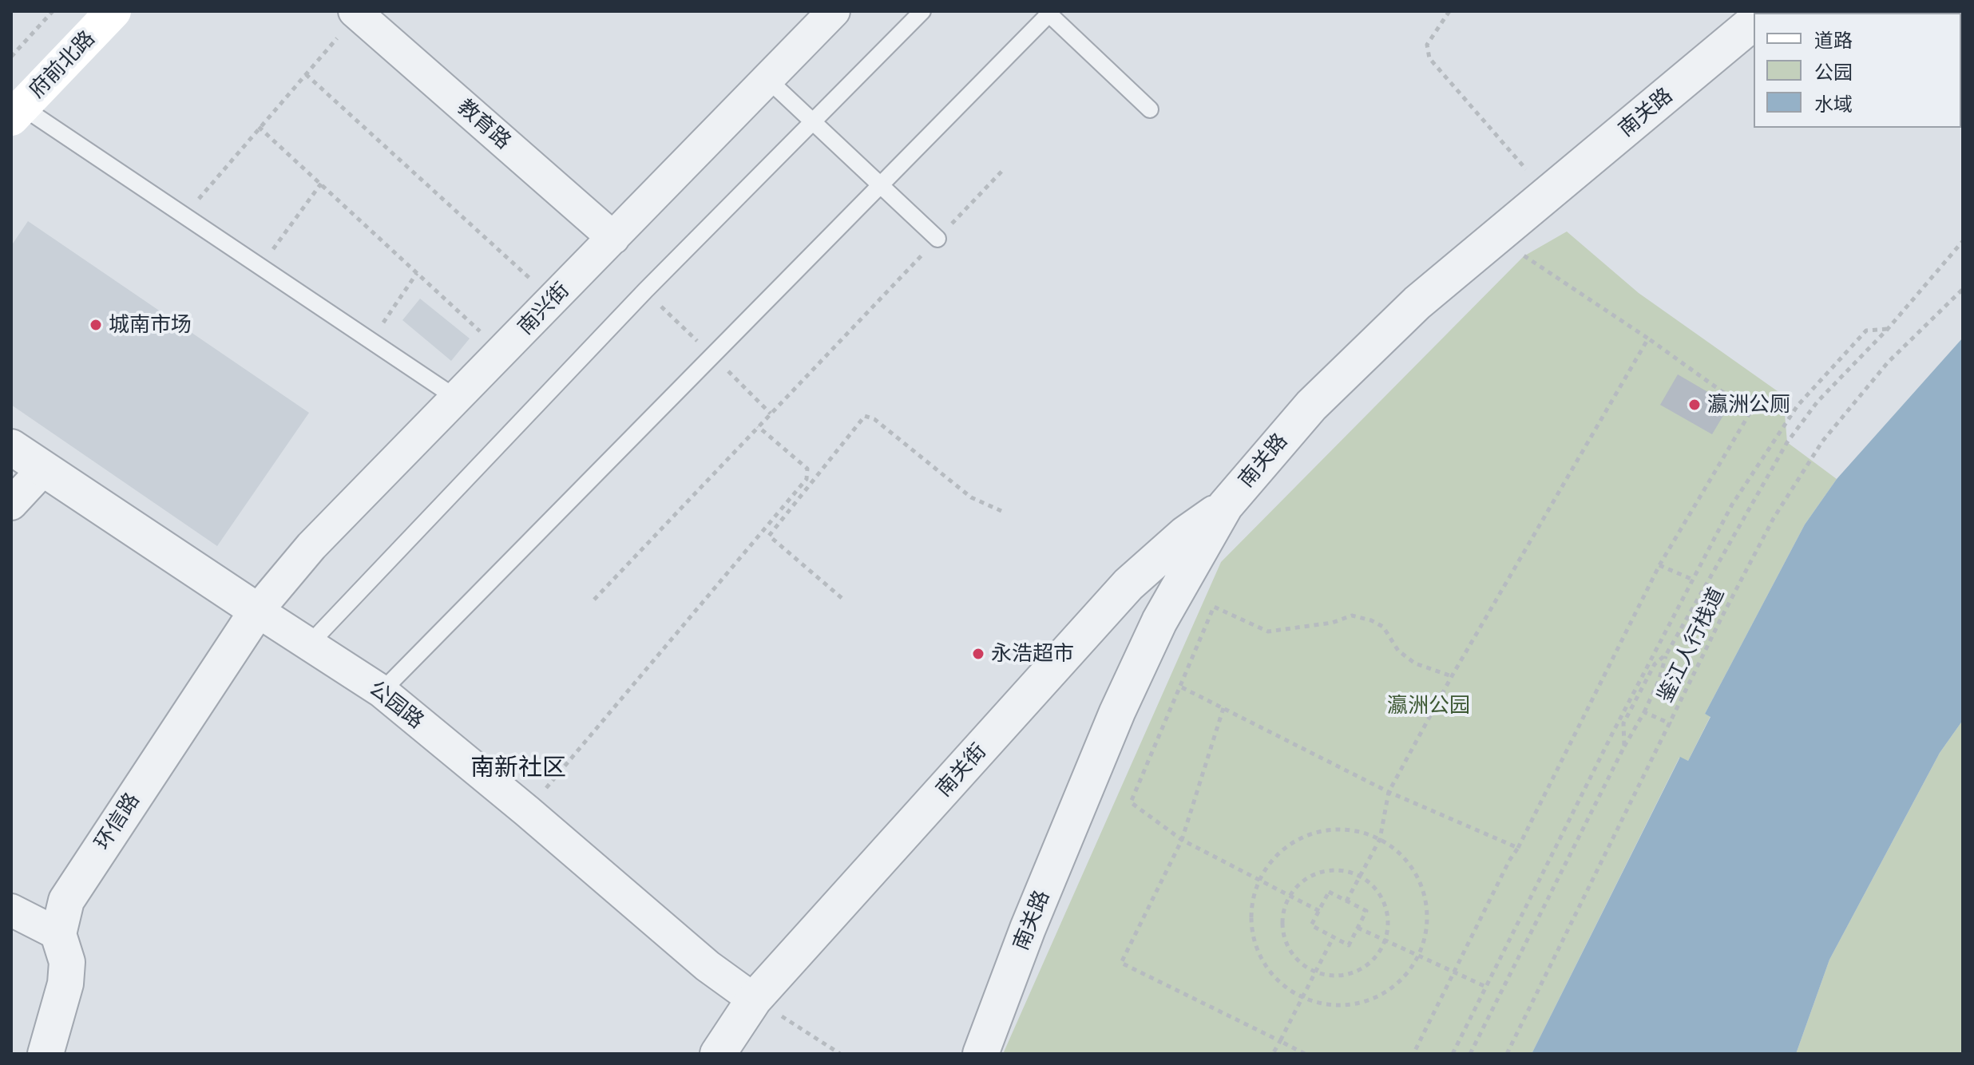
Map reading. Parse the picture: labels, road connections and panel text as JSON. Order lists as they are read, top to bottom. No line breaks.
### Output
{"streets":{"main road":["府前北路"],"street":["南关路","教育路","南兴街","公园路","南关街","环信路"],"path":["鉴江人行栈道"]},"crossings":[["南关路","南关街"],["教育路","南兴街"],["南兴街","公园路"],["南兴街","环信路"],["公园路","南关街"],["公园路","环信路"]],"districts":["南新社区"],"parks":["瀛洲公园"],"places":["城南市场","瀛洲公厕","永浩超市"],"legend":["道路","公园","水域"]}
